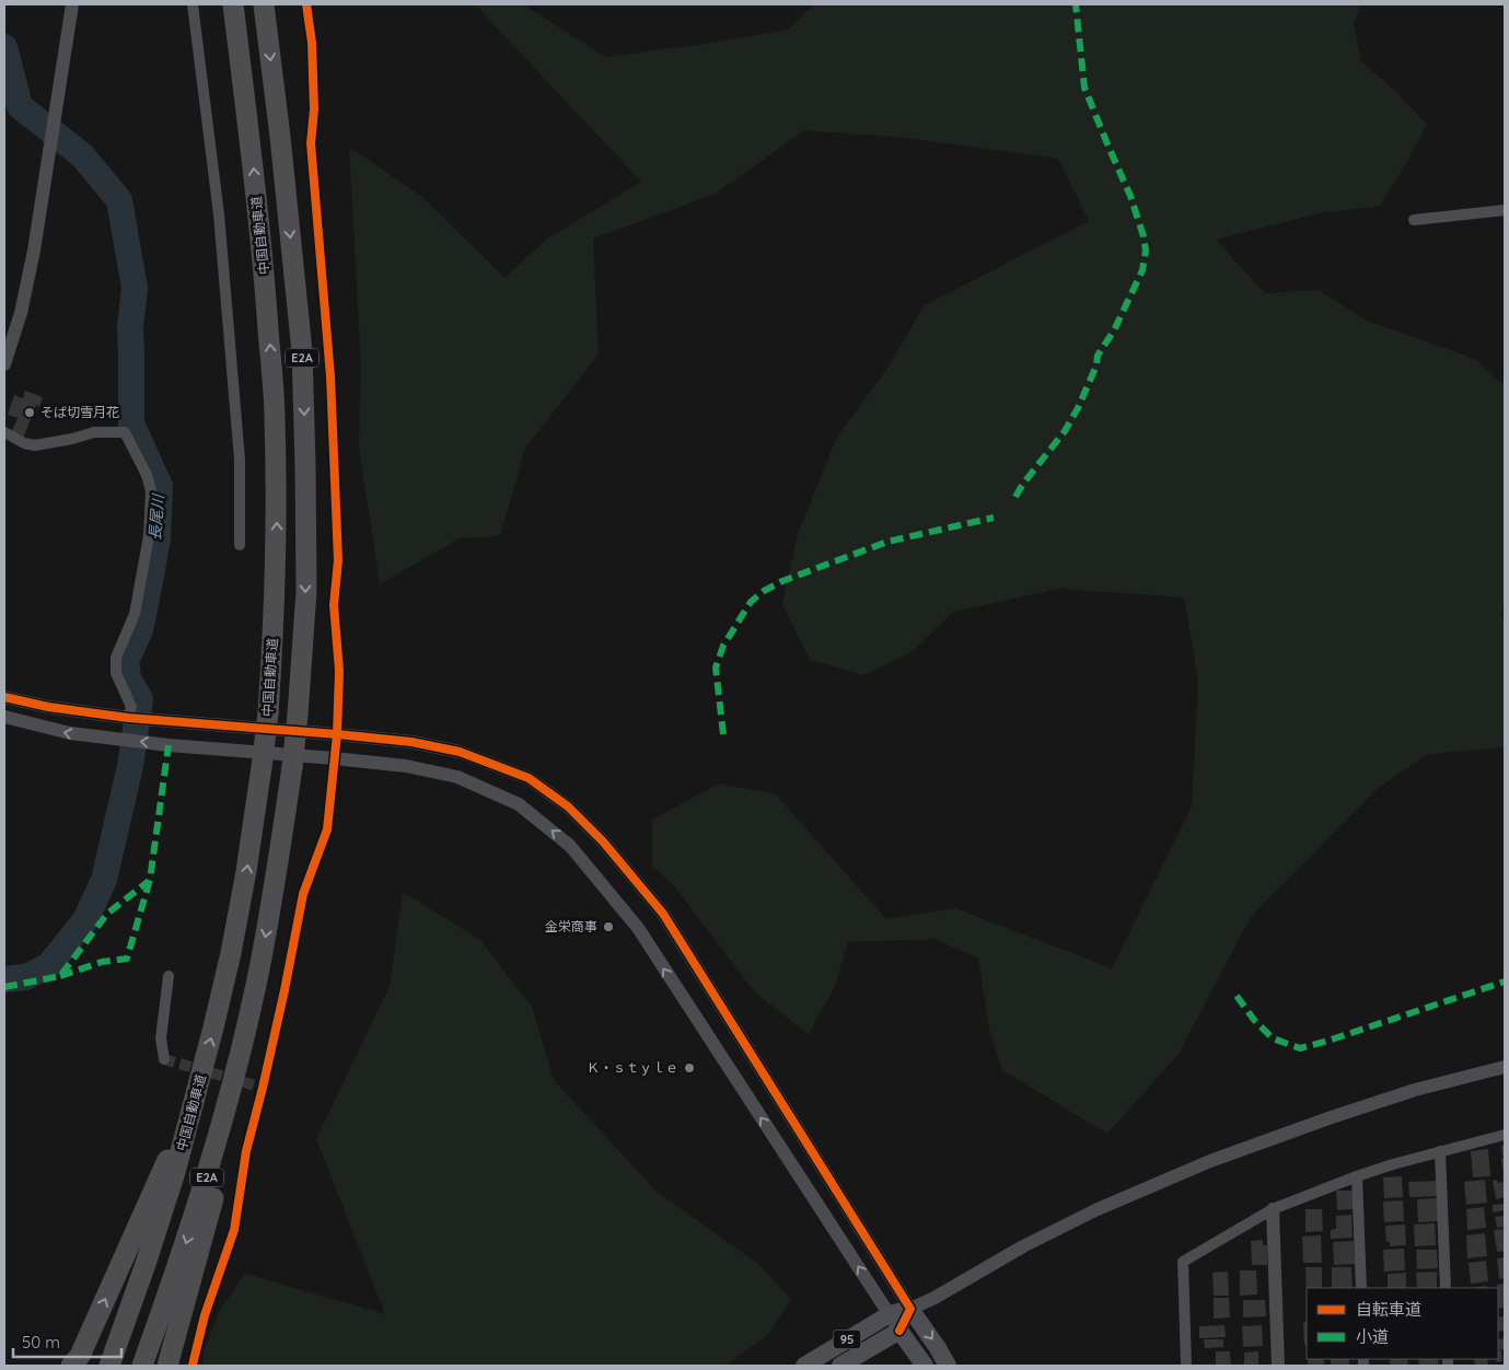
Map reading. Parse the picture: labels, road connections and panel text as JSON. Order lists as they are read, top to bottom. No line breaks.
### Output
{"streets":{"highway":["中国自動車道","E2A"],"main road":["95"]},"water":["長尾川"],"places":["そば切雪月花","金栄商事","Ｋ・ｓｔｙｌｅ"],"legend":["自転車道","小道"],"scale_bar":"50 m"}
